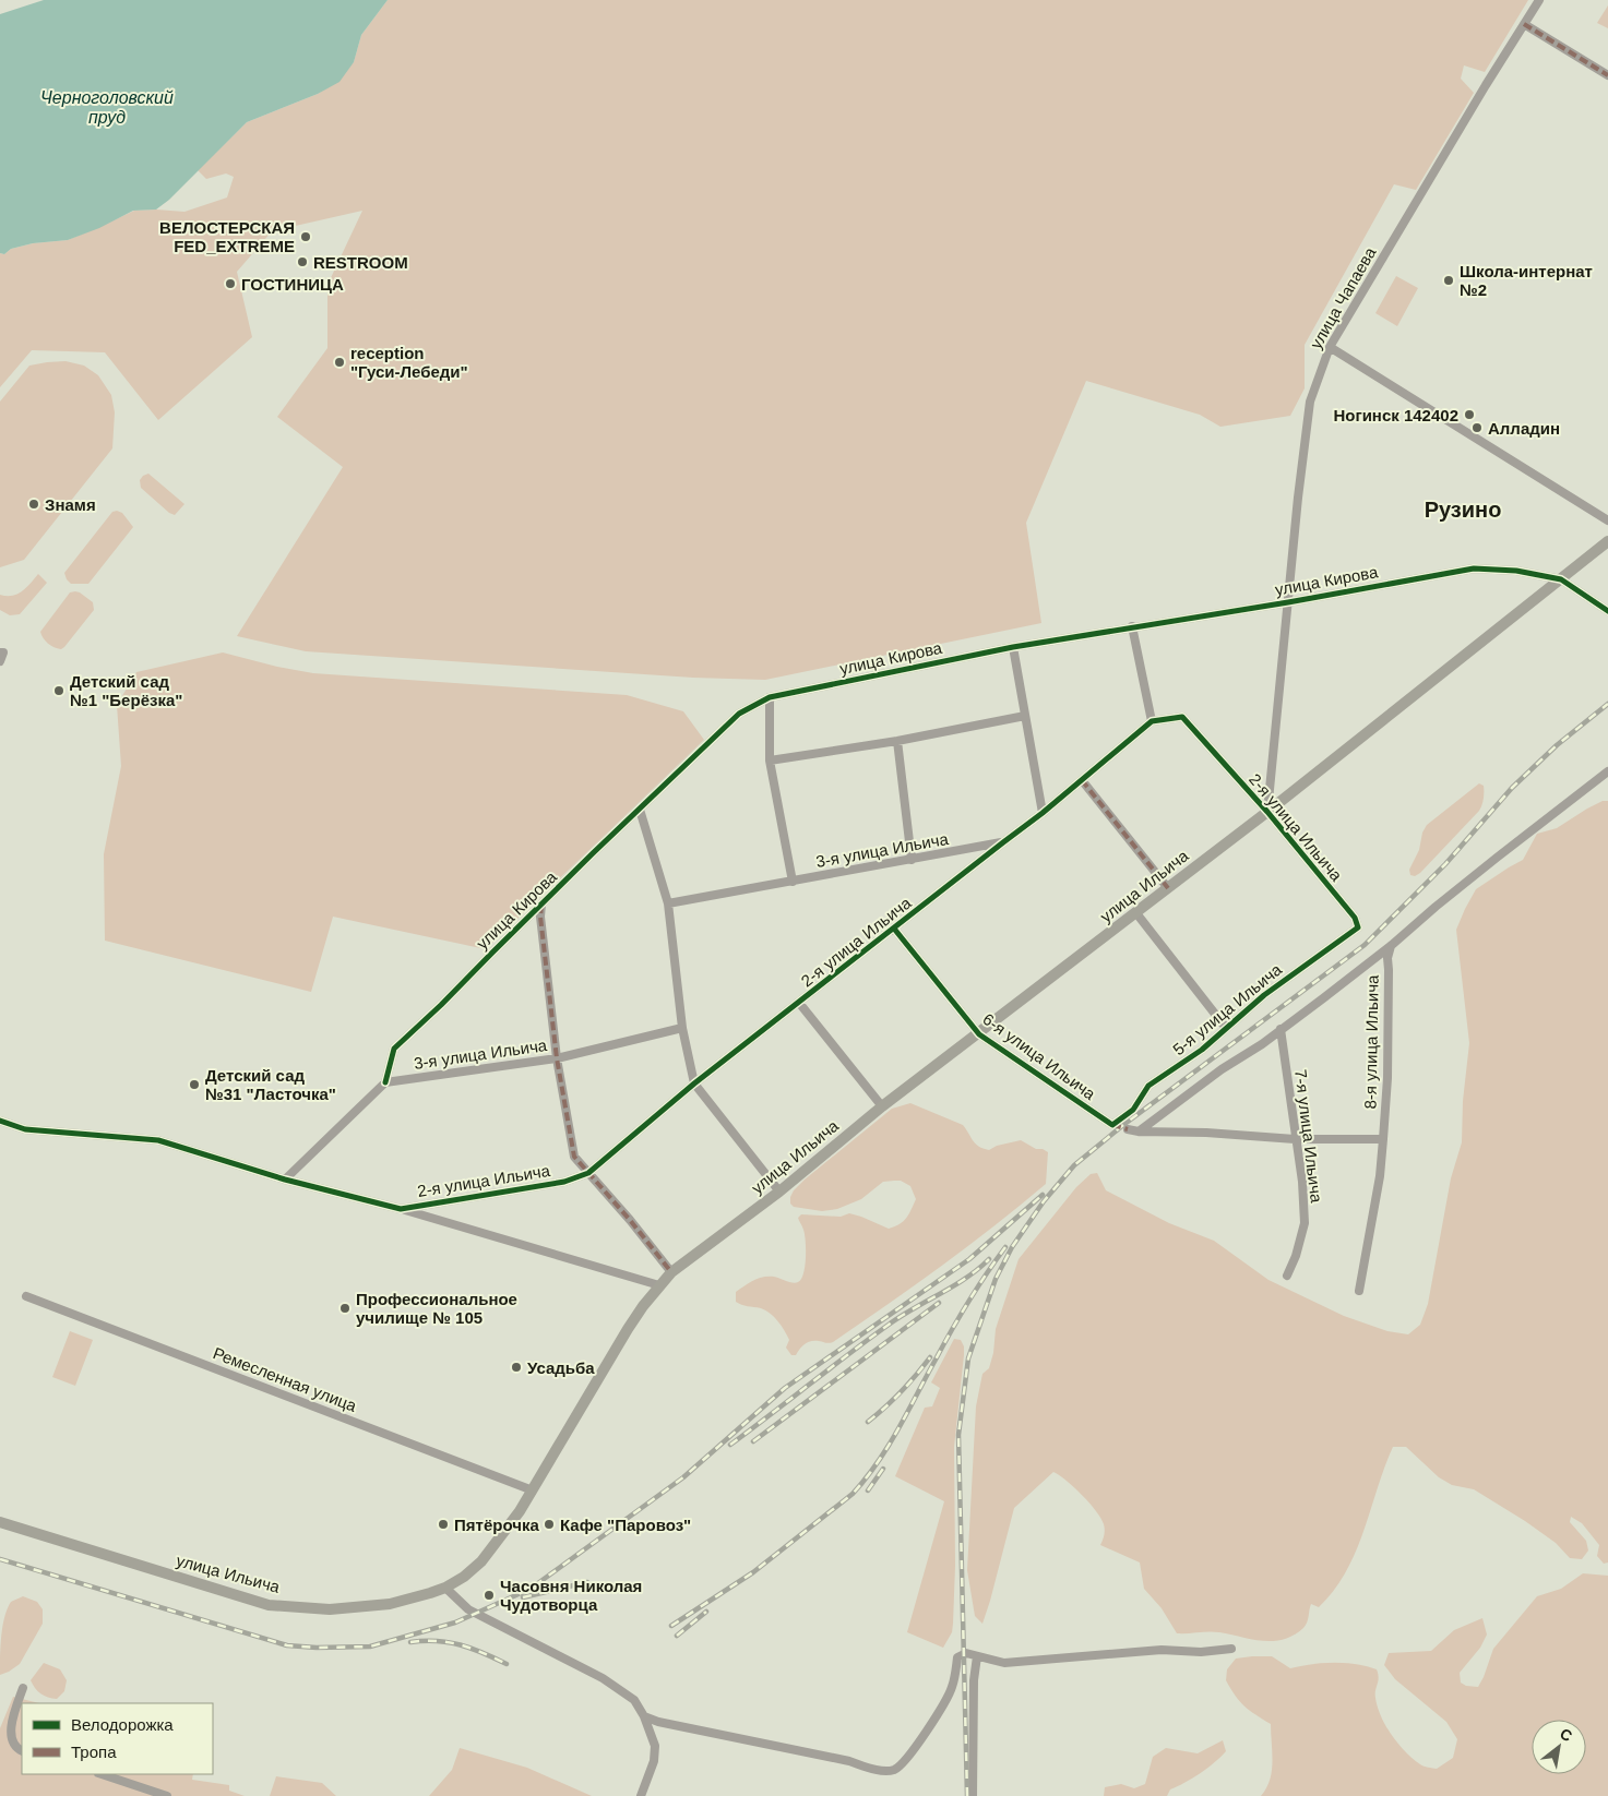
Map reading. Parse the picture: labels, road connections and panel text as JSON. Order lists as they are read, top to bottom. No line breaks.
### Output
{"streets":{"main road":["улица Ильича"],"street":["улица Чапаева","улица Кирова","2-я улица Ильича","3-я улица Ильича","5-я улица Ильича","8-я улица Ильича","6-я улица Ильича","7-я улица Ильича","Ремесленная улица"]},"crossings":[["улица Чапаева","улица Кирова"],["улица Чапаева","2-я улица Ильича"],["улица Чапаева","улица Ильича"],["улица Кирова","3-я улица Ильича"],["улица Кирова","улица Ильича"],["2-я улица Ильича","3-я улица Ильича"],["2-я улица Ильича","улица Ильича"],["2-я улица Ильича","5-я улица Ильича"],["2-я улица Ильича","6-я улица Ильича"],["улица Ильича","6-я улица Ильича"],["улица Ильича","Ремесленная улица"],["5-я улица Ильича","6-я улица Ильича"]],"districts":["Рузино"],"water":["Черноголовский пруд"],"places":["ВЕЛОСТЕРСКАЯ FED_EXTREME","RESTROOM","Школа-интернат №2","ГОСТИНИЦА","reception \"Гуси-Лебеди\"","Ногинск 142402","Алладин","Знамя","Детский сад №1 \"Берёзка\"","Детский сад №31 \"Ласточка\"","Профессиональное училище № 105","Усадьба","Пятёрочка","Кафе \"Паровоз\"","Часовня Николая Чудотворца"],"legend":["Велодорожка","Тропа"],"north":"top right"}
